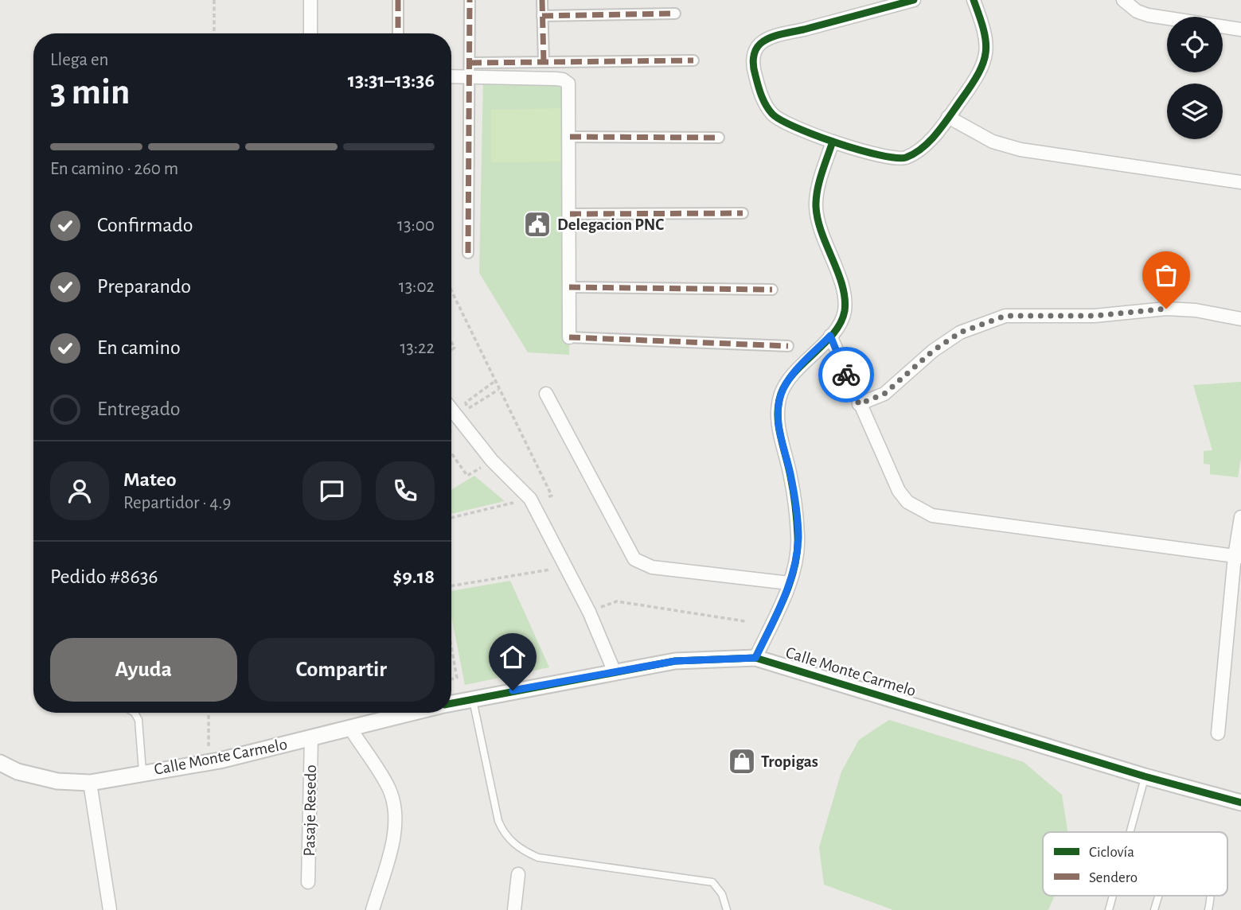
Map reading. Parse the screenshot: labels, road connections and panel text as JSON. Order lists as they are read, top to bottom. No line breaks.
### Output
{"streets":{"street":["Calle Monte Carmelo","Pasaje Resedo"]},"crossings":[["Calle Monte Carmelo","Pasaje Resedo"]],"places":{"public building":["Delegacion PNC"],"shop":["Tropigas"]},"legend":["Ciclovía","Sendero"],"page":{"heading":["3 min","Llega en","13:31–13:36"],"panel":["Mateo","Repartidor · 4.9","Pedido #8636","$9.18"],"bar":"En camino · 260 m","list":[["Confirmado","13:00"],["Preparando","13:02"],["En camino","13:22"],"Entregado"],"buttons":["Ayuda","Compartir"]}}
